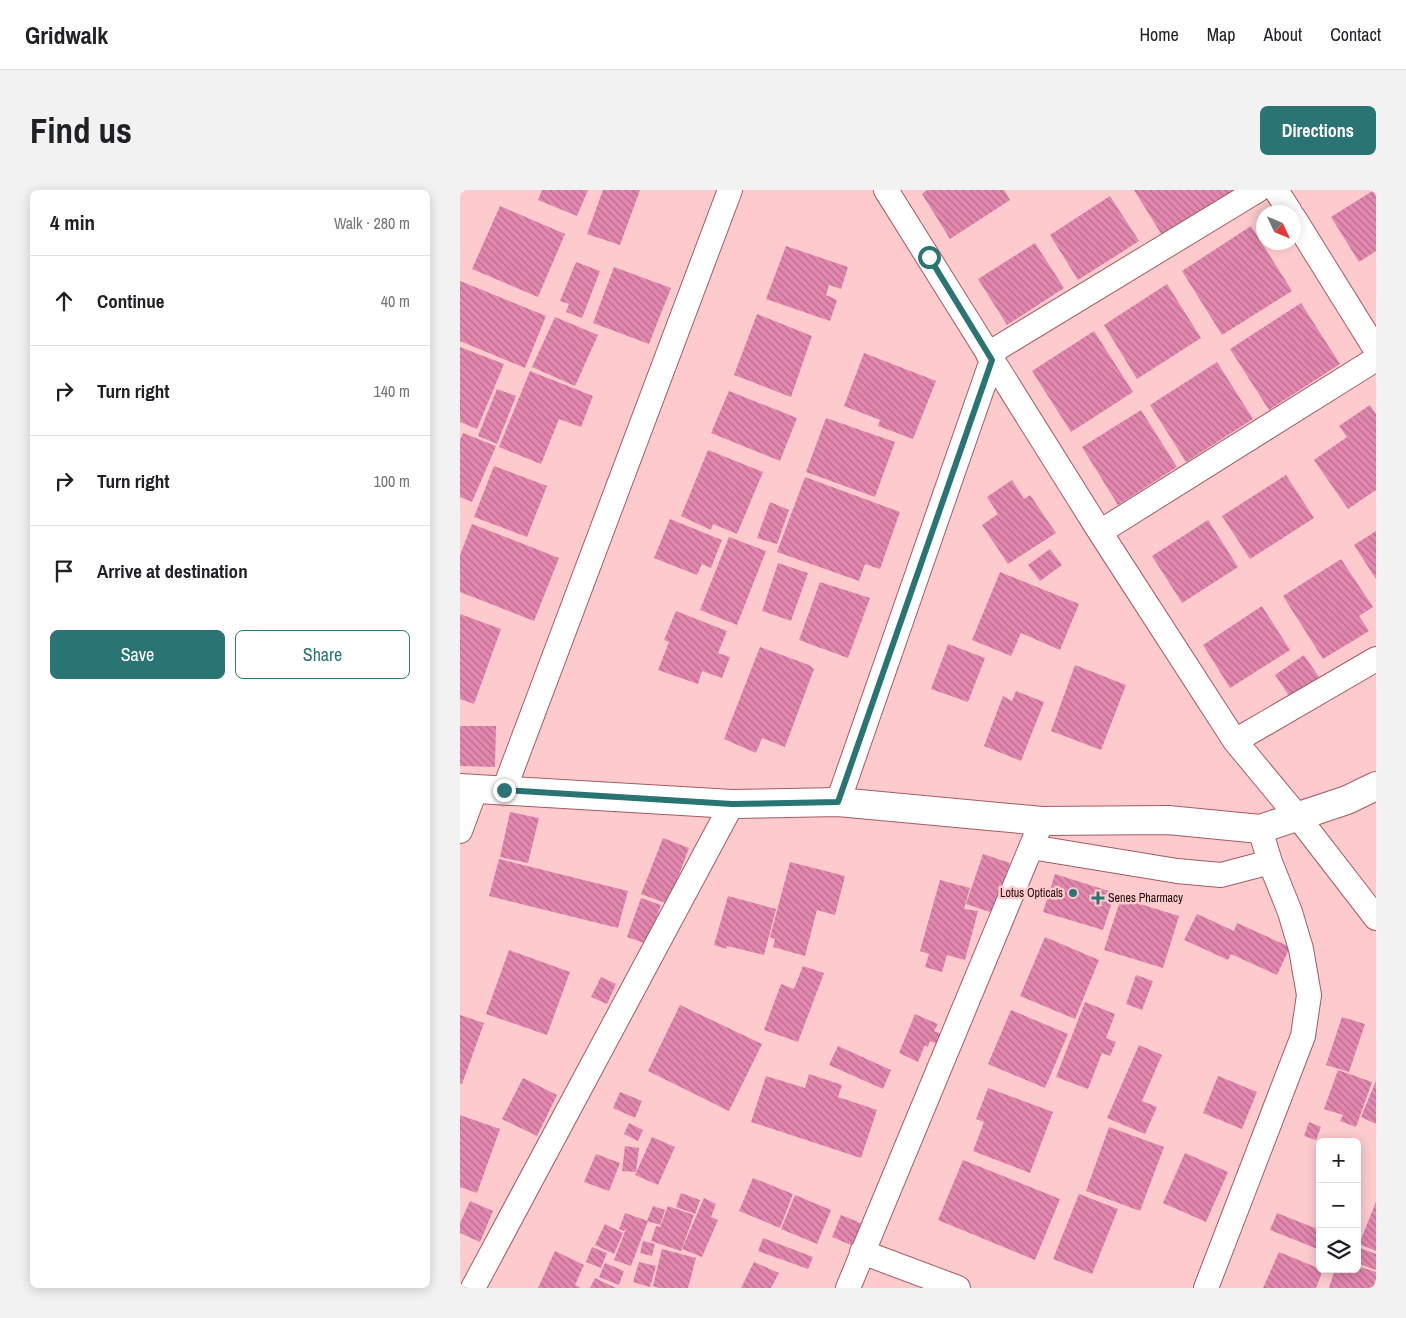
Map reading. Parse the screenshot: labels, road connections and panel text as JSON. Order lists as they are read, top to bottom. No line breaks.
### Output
{"places":{"other":["Lotus Opticals"],"health":["Senes Pharmacy"]},"north":"bottom right","page":{"header":"Gridwalk","nav":["Home","Map","About","Contact"],"buttons":["Directions",["Save","Share"]],"title":"Find us","heading":["4 min","Walk · 280 m"],"list":[["Continue","40 m"],["Turn right","140 m"],["Turn right","100 m"],"Arrive at destination"],"map_buttons":["+","−"]}}
